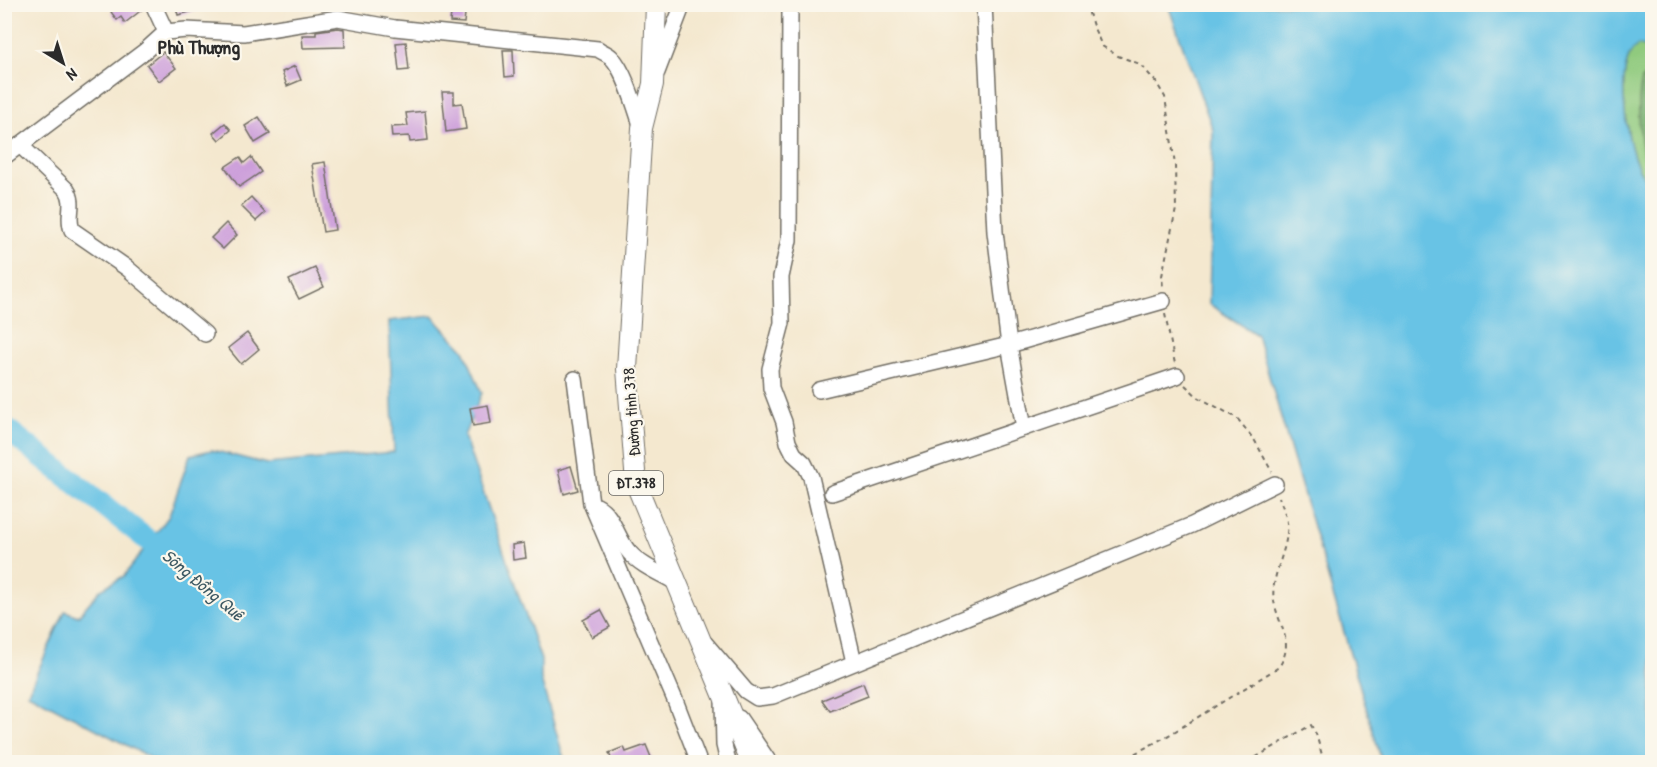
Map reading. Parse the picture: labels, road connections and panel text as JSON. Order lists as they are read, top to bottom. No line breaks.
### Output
{"streets":{"main road":["Đường tỉnh 378","ĐT.378"]},"crossings":[["Đường tỉnh 378","ĐT.378"]],"districts":["Phù Thượng"],"water":["Sông Đồng Quê"],"north":"bottom right"}
